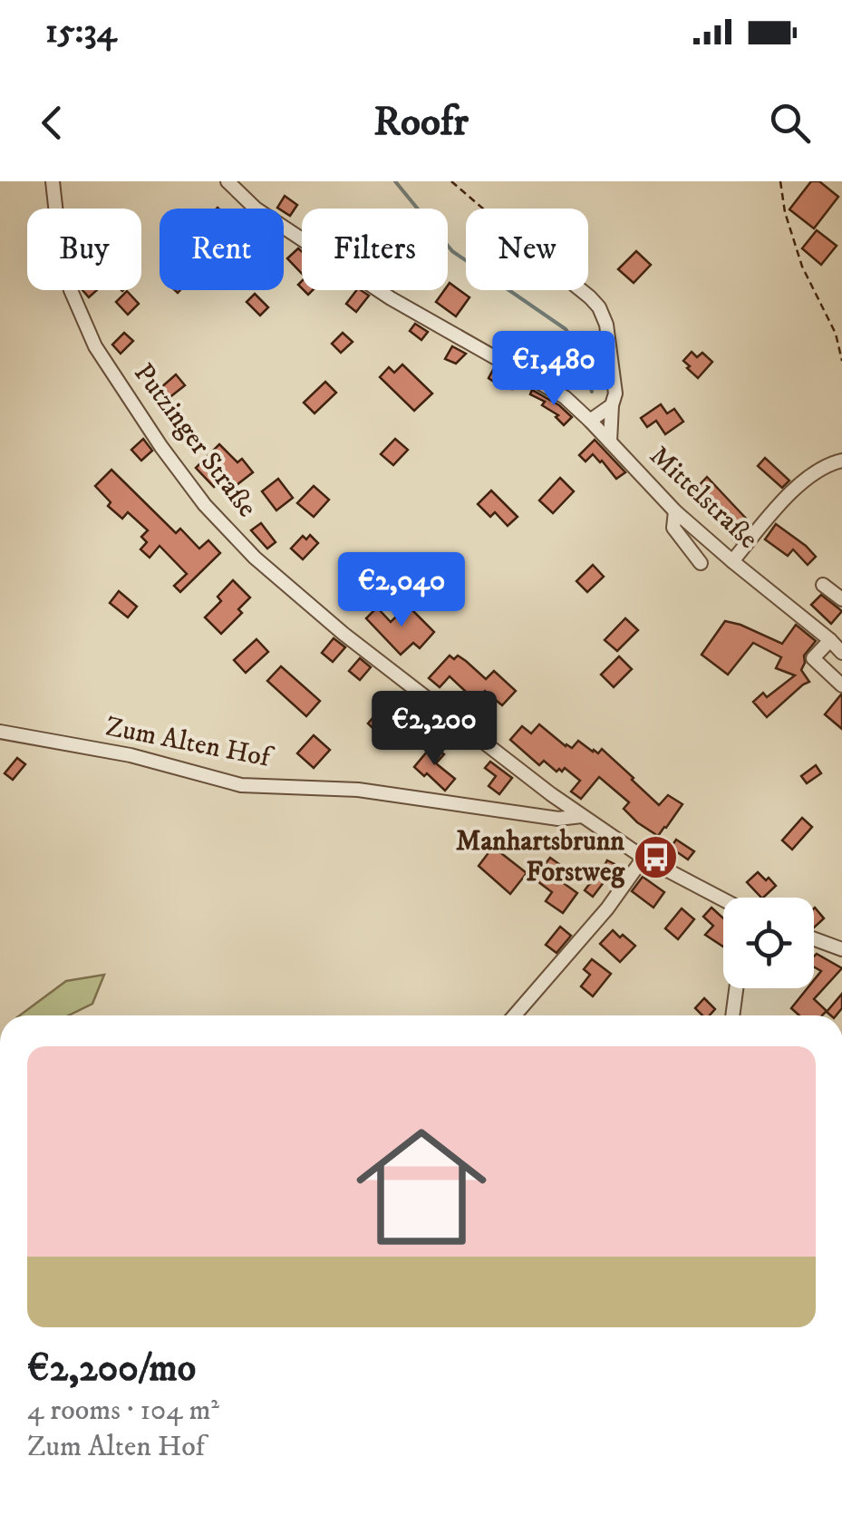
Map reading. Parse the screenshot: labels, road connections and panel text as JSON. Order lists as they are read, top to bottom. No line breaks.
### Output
{"streets":{"street":["Putzinger Straße","Mittelstraße","Zum Alten Hof"]},"crossings":[["Putzinger Straße","Zum Alten Hof"]],"places":{"bus stop":["Manhartsbrunn Forstweg"]},"page":{"status":"15:34","header":"Roofr","chip":["Buy","Rent","Filters","New"],"price":["€1,480","€2,040","€2,200"],"list":[{"name":"€2,200/mo","note":"4 rooms · 104 m² · Zum Alten Hof"}]}}
